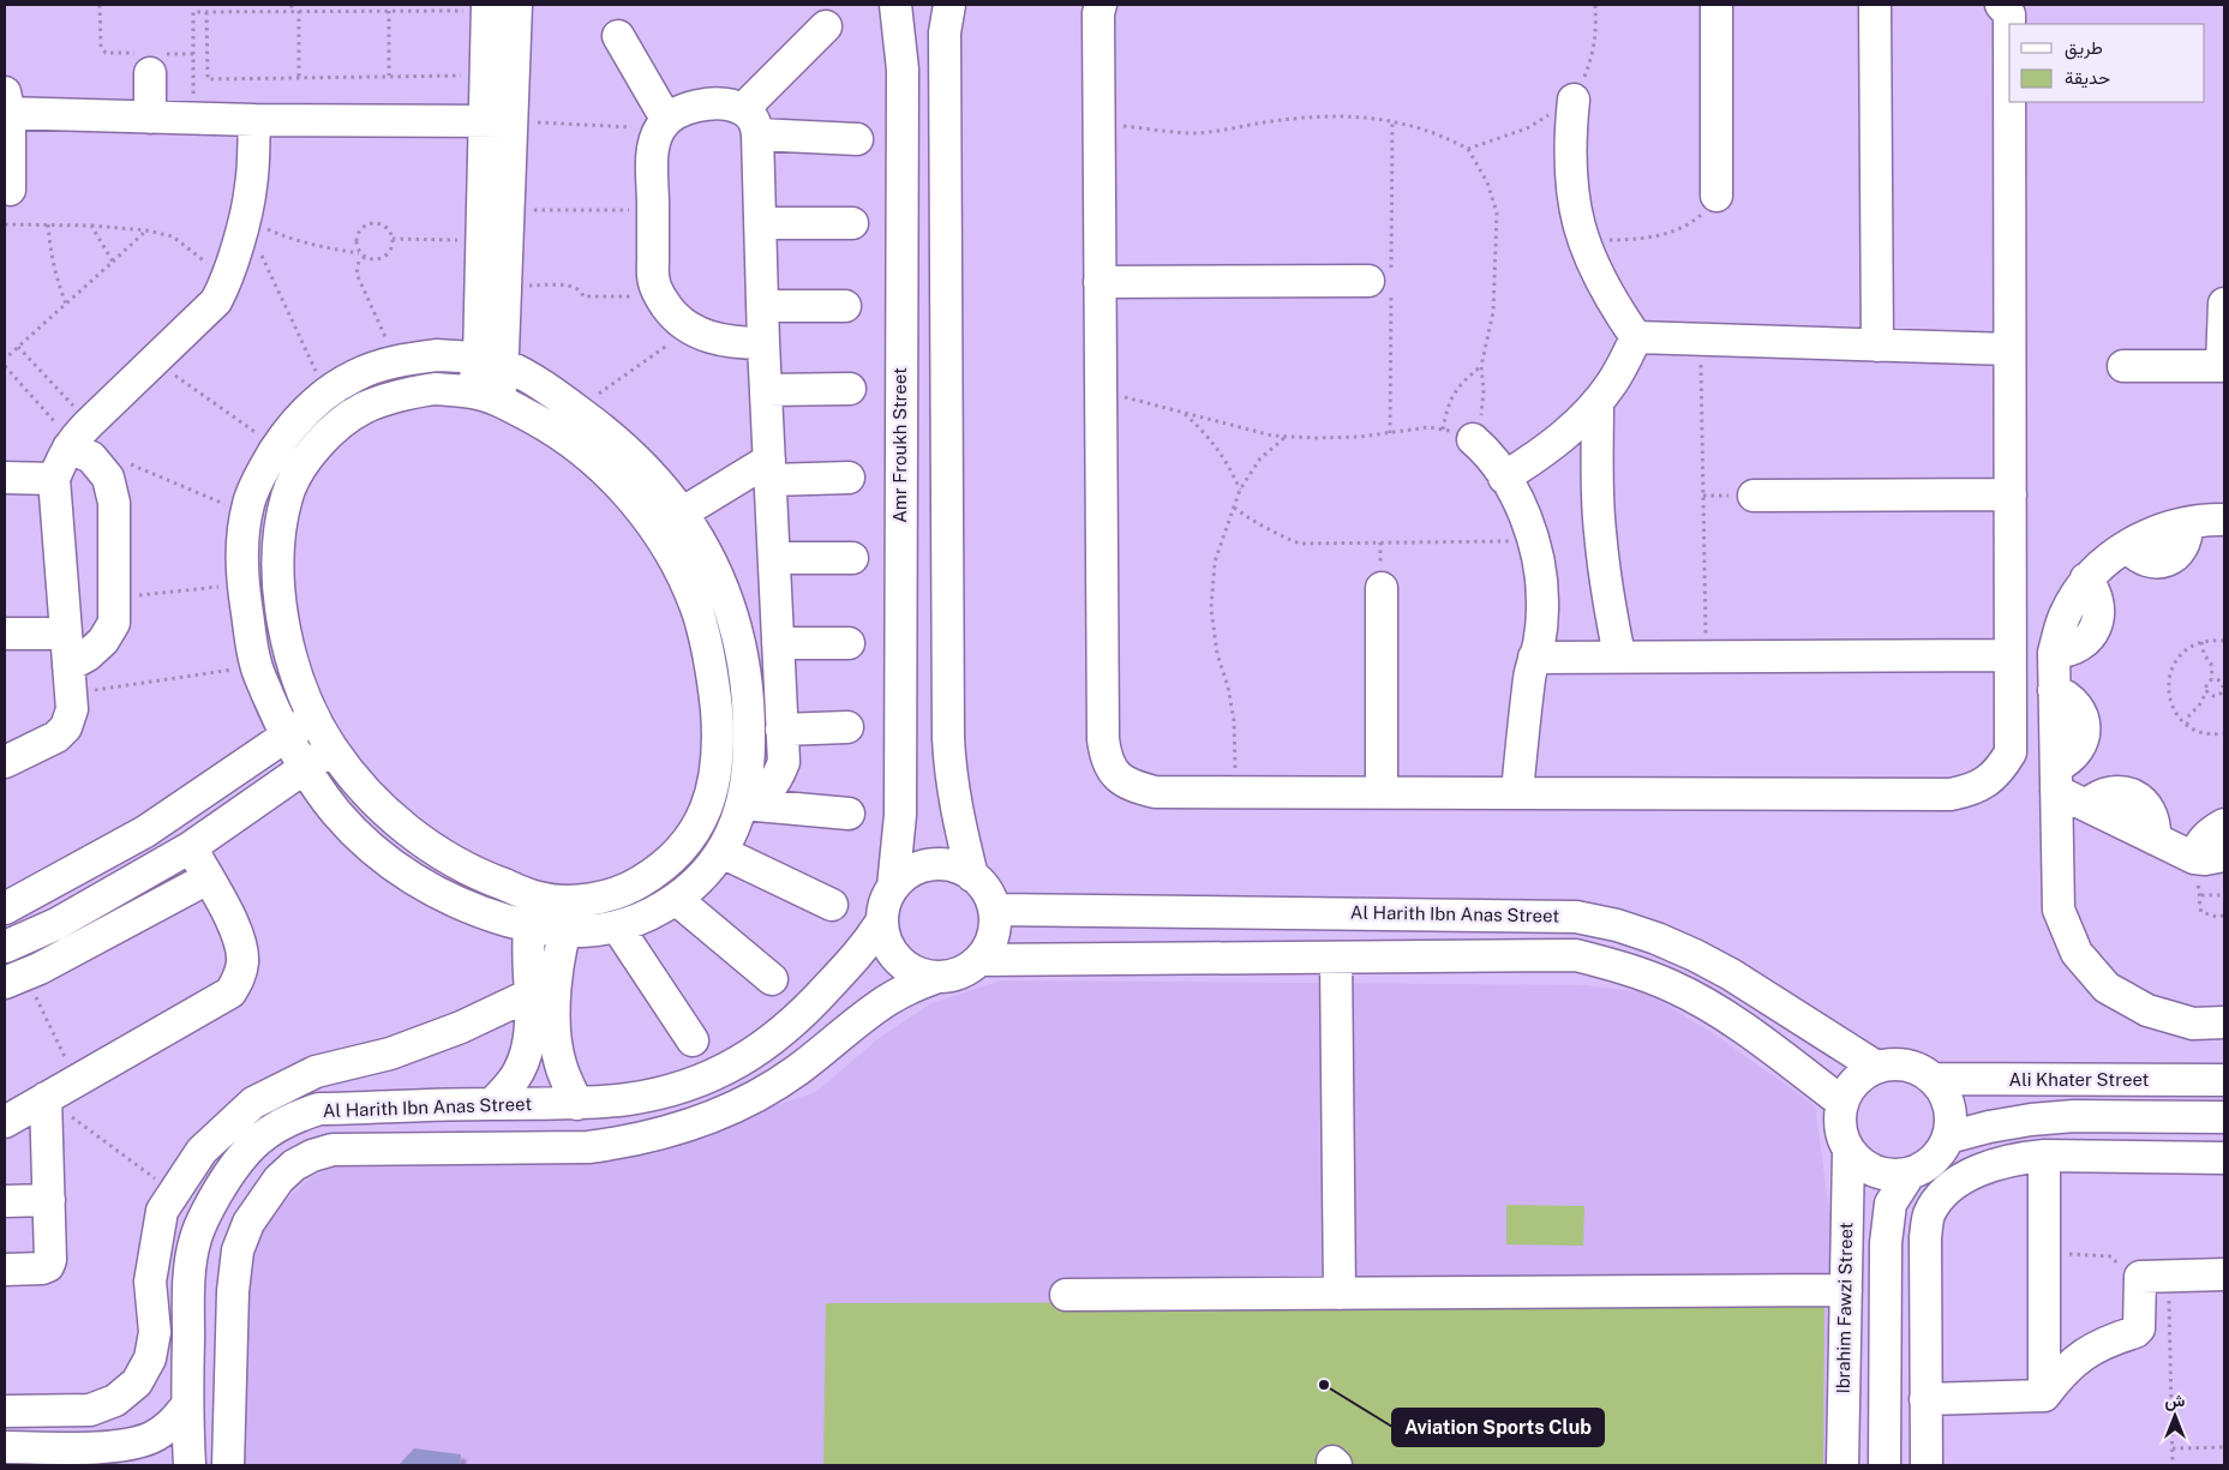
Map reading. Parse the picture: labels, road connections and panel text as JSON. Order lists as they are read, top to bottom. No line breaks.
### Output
{"streets":{"street":["Amr Froukh Street","Al Harith Ibn Anas Street","Ali Khater Street","Ibrahim Fawzi Street"]},"crossings":[["Amr Froukh Street","Al Harith Ibn Anas Street"],["Al Harith Ibn Anas Street","Ali Khater Street"],["Al Harith Ibn Anas Street","Ibrahim Fawzi Street"],["Ali Khater Street","Ibrahim Fawzi Street"]],"places":["Aviation Sports Club"],"legend":["طريق","حديقة"],"north":"top"}
